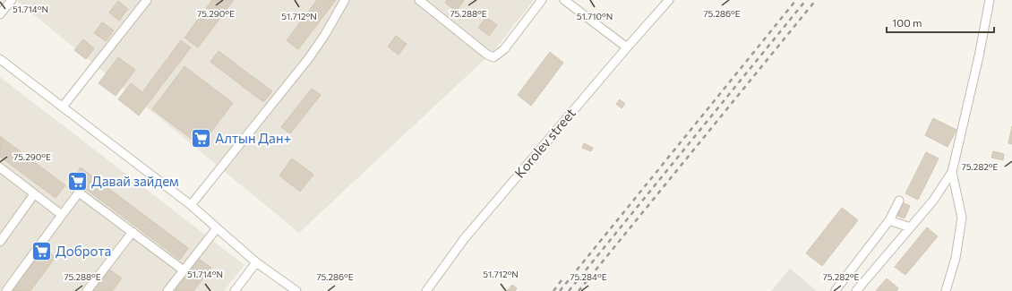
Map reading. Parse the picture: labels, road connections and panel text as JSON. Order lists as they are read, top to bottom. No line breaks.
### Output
{"streets":{"street":["Korolev street"]},"places":{"supermarket":["Алтын Дан+","Давай зайдем","Доброта"]},"scale_bar":"100 m","coordinates":["51.714°N","75.290°E","75.288°E","75.286°E","51.712°N","51.710°N","75.282°E","75.284°E"]}
